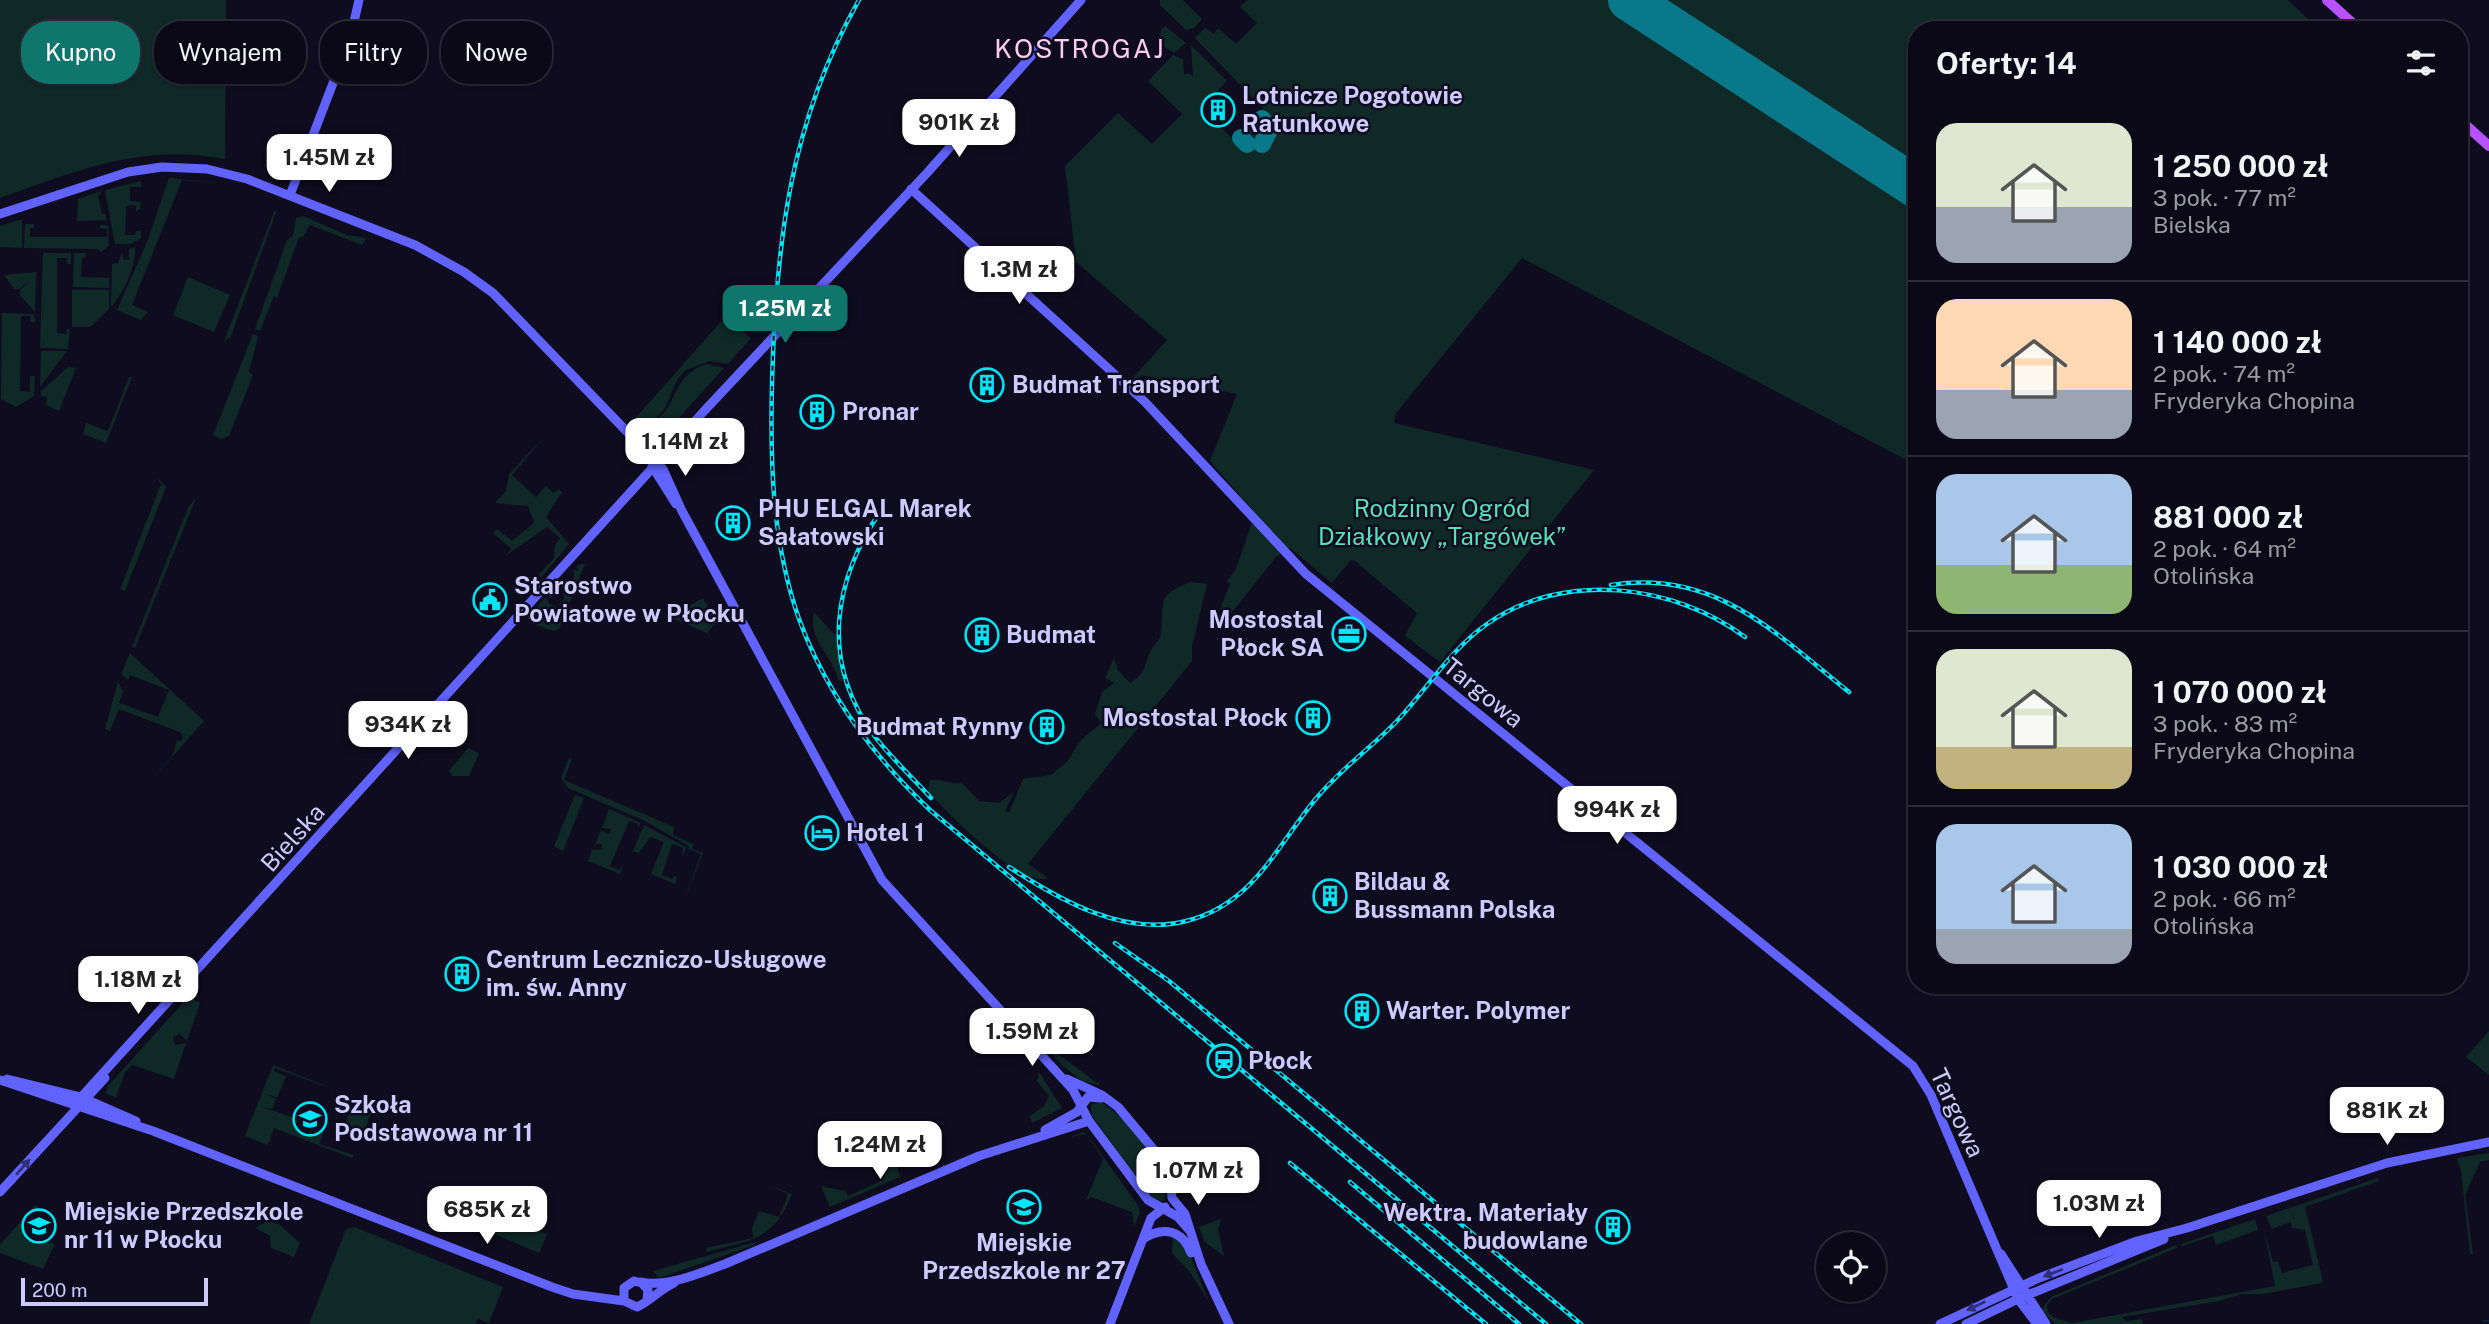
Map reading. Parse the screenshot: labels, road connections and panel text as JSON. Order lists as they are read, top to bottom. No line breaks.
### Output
{"streets":{"street":["Targowa","Bielska"]},"crossings":[["Targowa","Bielska"]],"districts":["KOSTROGAJ"],"parks":["Rodzinny Ogród Działkowy „Targówek”"],"places":{"building":["Lotnicze Pogotowie Ratunkowe","Budmat Transport","Pronar","PHU ELGAL Marek Sałatowski","Budmat","Mostostal Płock","Budmat Rynny","Bildau & Bussmann Polska","Centrum Leczniczo-Usługowe im. św. Anny","Warter. Polymer","Wektra. Materiały budowlane"],"public building":["Starostwo Powiatowe w Płocku"],"office":["Mostostal Płock SA"],"hotel":["Hotel 1"],"station":["Płock"],"school or university":["Szkoła Podstawowa nr 11","Miejskie Przedszkole nr 27","Miejskie Przedszkole nr 11 w Płocku"]},"scale_bar":"200 m","page":{"chip":["Kupno","Wynajem","Filtry","Nowe"],"heading":"Oferty: 14","price":["901K zł","1.45M zł","1.3M zł","1.25M zł","1.14M zł","934K zł","994K zł","1.18M zł","1.59M zł","881K zł","1.24M zł","1.07M zł","1.03M zł","685K zł"],"list":[{"name":"1 250 000 zł","note":"3 pok. · 77 m² · Bielska"},{"name":"1 140 000 zł","note":"2 pok. · 74 m² · Fryderyka Chopina"},{"name":"881 000 zł","note":"2 pok. · 64 m² · Otolińska"},{"name":"1 070 000 zł","note":"3 pok. · 83 m² · Fryderyka Chopina"},{"name":"1 030 000 zł","note":"2 pok. · 66 m² · Otolińska"}],"scale":"200 m"}}
